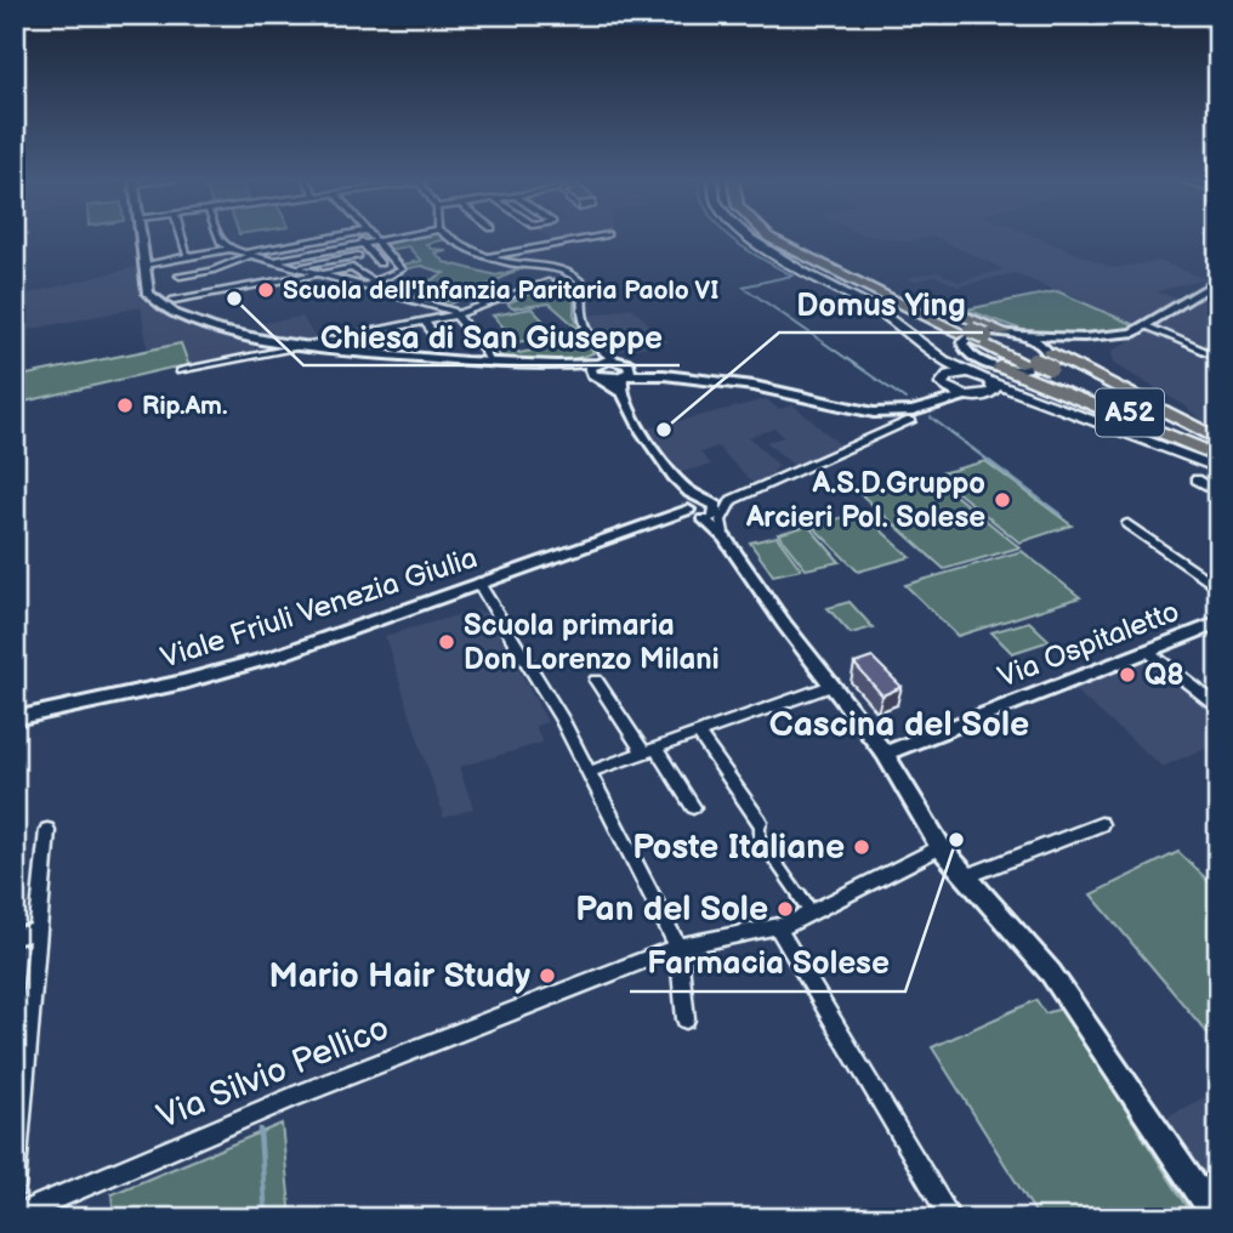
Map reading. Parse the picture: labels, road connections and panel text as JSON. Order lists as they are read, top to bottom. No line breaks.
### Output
{"streets":{"highway":["A52"],"street":["Viale Friuli Venezia Giulia","Via Ospitaletto","Via Silvio Pellico"]},"districts":["Cascina del Sole"],"places":["Scuola dell'Infanzia Paritaria Paolo VI","Chiesa di San Giuseppe","Rip.Am.","Domus Ying","A.S.D.Gruppo Arcieri Pol. Solese","Scuola primaria Don Lorenzo Milani","Q8","Farmacia Solese","Poste Italiane","Pan del Sole","Mario Hair Study"]}
